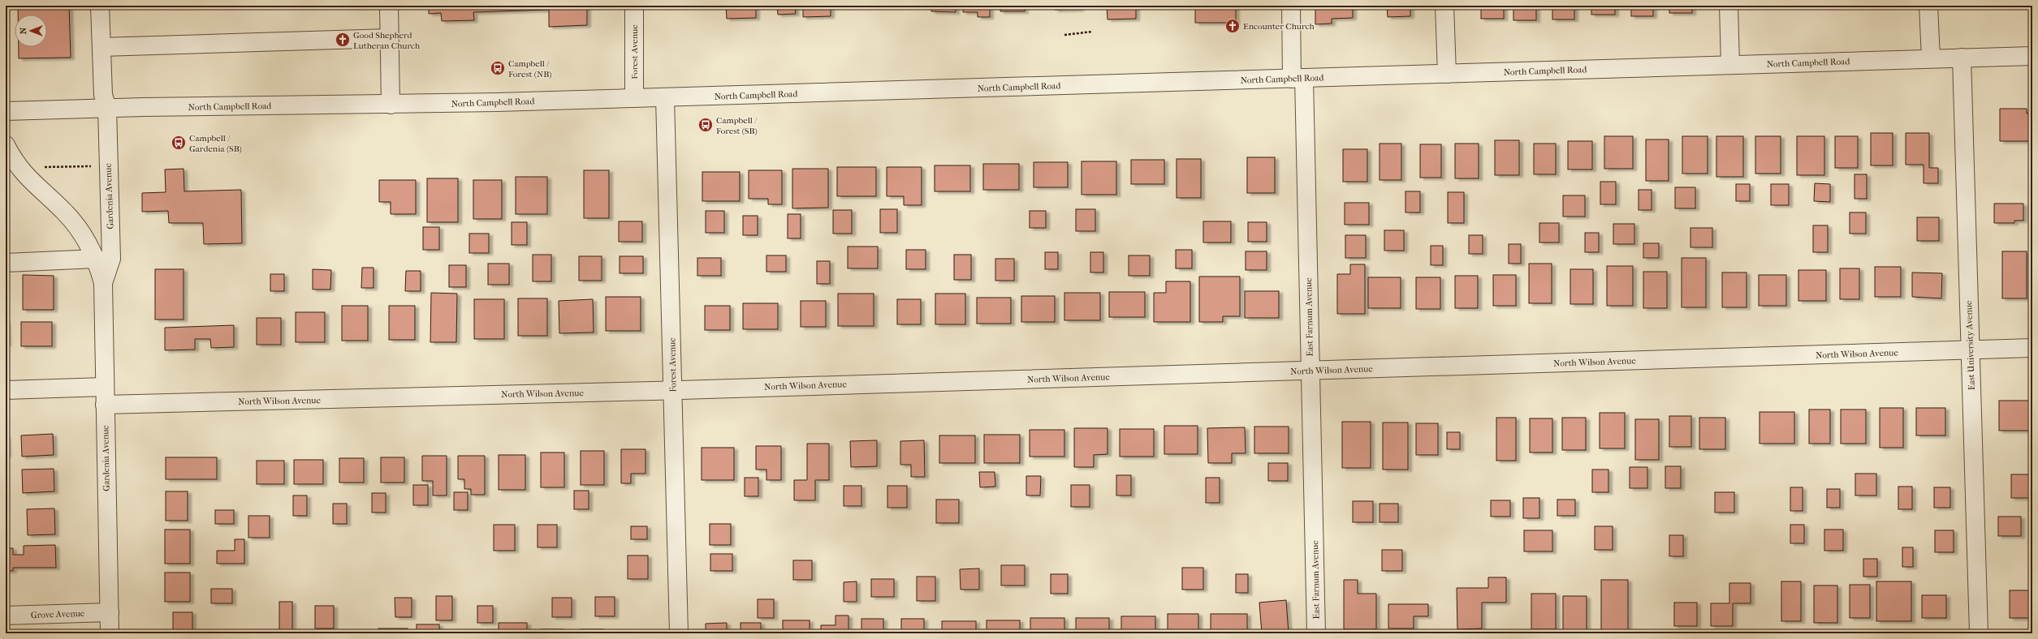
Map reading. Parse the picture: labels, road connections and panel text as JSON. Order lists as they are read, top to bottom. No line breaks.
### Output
{"streets":{"street":["Forest Avenue","North Campbell Road","Gardenia Avenue","East Farnum Avenue","East University Avenue","North Wilson Avenue","Grove Avenue"]},"crossings":[["Forest Avenue","North Campbell Road"],["Forest Avenue","North Wilson Avenue"],["North Campbell Road","Gardenia Avenue"],["North Campbell Road","East Farnum Avenue"],["North Campbell Road","East University Avenue"],["Gardenia Avenue","North Wilson Avenue"],["Gardenia Avenue","Grove Avenue"],["East Farnum Avenue","North Wilson Avenue"],["East University Avenue","North Wilson Avenue"]],"places":{"church":["Encounter Church","Good Shepherd Lutheran Church"],"bus stop":["Campbell / Forest (NB)","Campbell / Forest (SB)","Campbell / Gardenia (SB)"]},"north":"left"}
